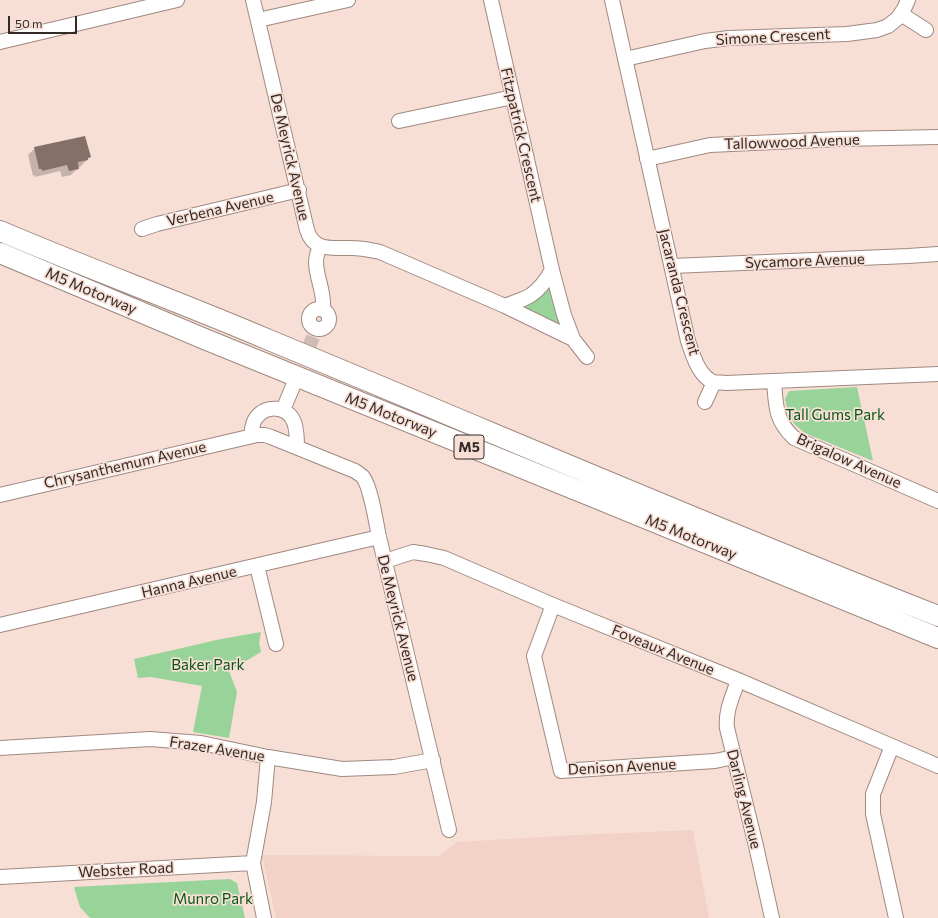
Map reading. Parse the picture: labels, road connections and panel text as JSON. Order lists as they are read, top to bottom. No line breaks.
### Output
{"streets":{"highway":["M5 Motorway","M5"],"street":["Simone Crescent","Fitzpatrick Crescent","Tallowwood Avenue","De Meyrick Avenue","Verbena Avenue","Sycamore Avenue","Jacaranda Crescent","Brigalow Avenue","Chrysanthemum Avenue","Hanna Avenue","Foveaux Avenue","Frazer Avenue","Denison Avenue","Darling Avenue","Webster Road"]},"crossings":[["Simone Crescent","Jacaranda Crescent"],["Fitzpatrick Crescent","De Meyrick Avenue"],["Tallowwood Avenue","Jacaranda Crescent"],["De Meyrick Avenue","Verbena Avenue"],["De Meyrick Avenue","Chrysanthemum Avenue"],["De Meyrick Avenue","Hanna Avenue"],["De Meyrick Avenue","Foveaux Avenue"],["De Meyrick Avenue","Frazer Avenue"],["Sycamore Avenue","Jacaranda Crescent"],["Foveaux Avenue","Denison Avenue"],["Foveaux Avenue","Darling Avenue"],["Denison Avenue","Darling Avenue"]],"parks":["Tall Gums Park","Baker Park","Munro Park"],"scale_bar":"50 m"}
